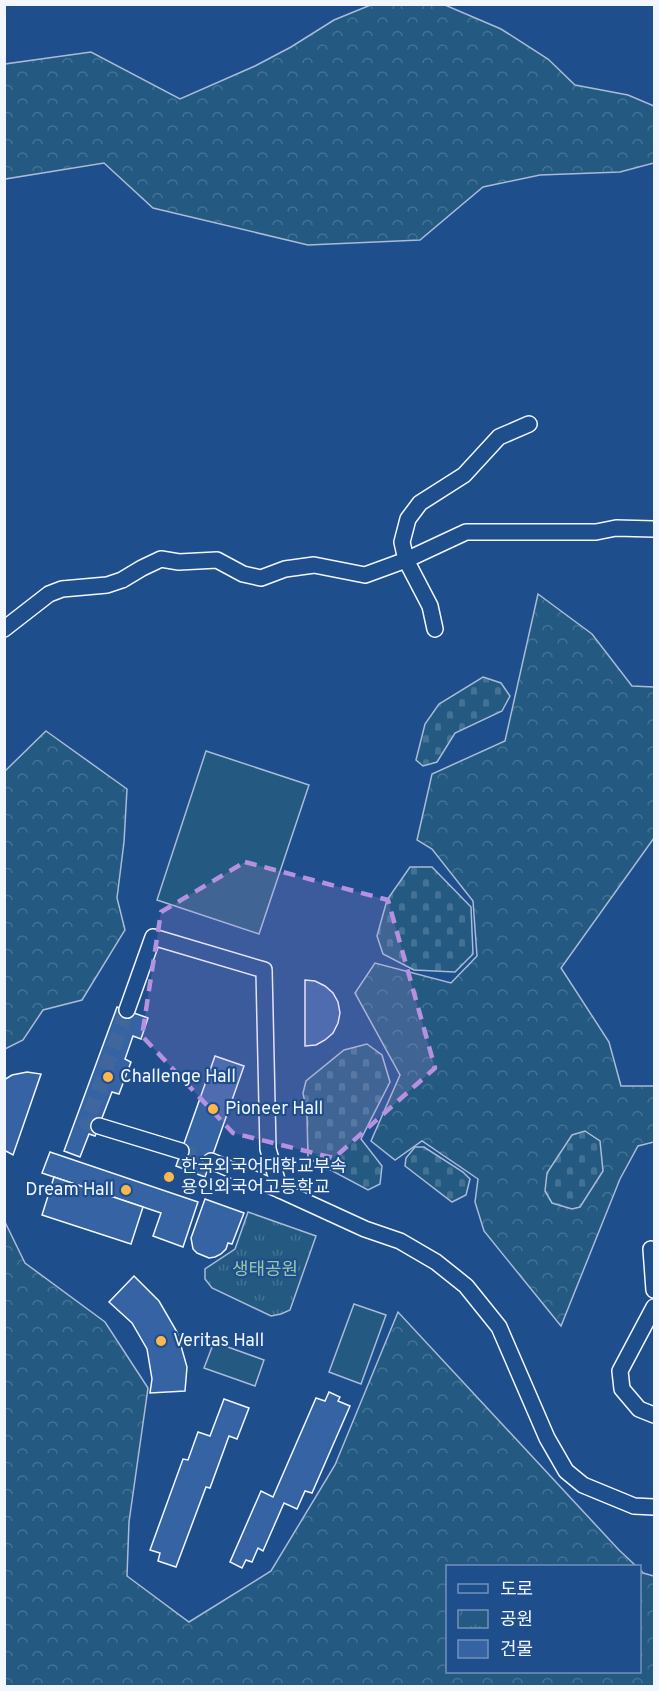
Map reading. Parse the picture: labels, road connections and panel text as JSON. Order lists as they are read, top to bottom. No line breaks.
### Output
{"parks":["생태공원"],"places":["Challenge Hall","Pioneer Hall","한국외국어대학교부속 용인외국어고등학교","Dream Hall","Veritas Hall"],"legend":["도로","공원","건물"]}
